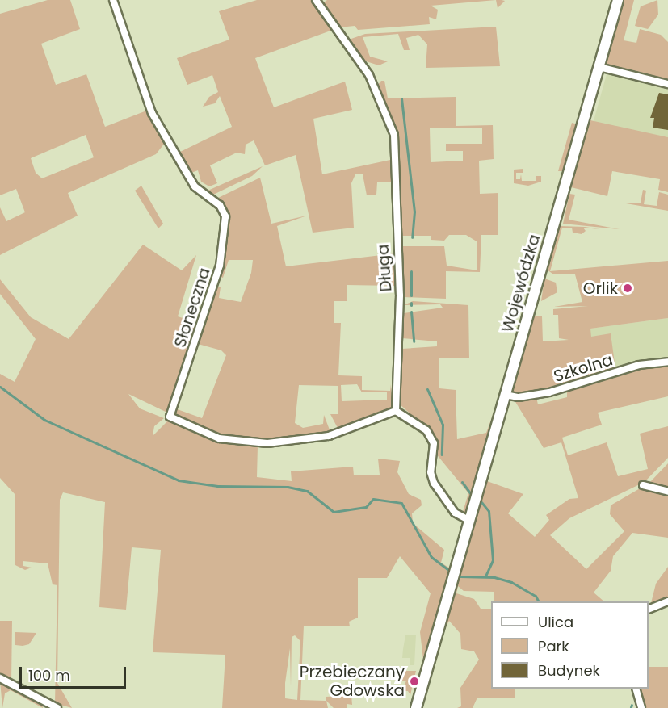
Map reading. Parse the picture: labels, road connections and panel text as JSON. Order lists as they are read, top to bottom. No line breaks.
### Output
{"streets":{"main road":["Wojewódzka"],"street":["Długa","Słoneczna","Szkolna"]},"crossings":[["Długa","Słoneczna"],["Wojewódzka","Szkolna"]],"places":["Orlik","Przebieczany Gdowska"],"legend":["Ulica","Park","Budynek"],"scale_bar":"100 m"}
